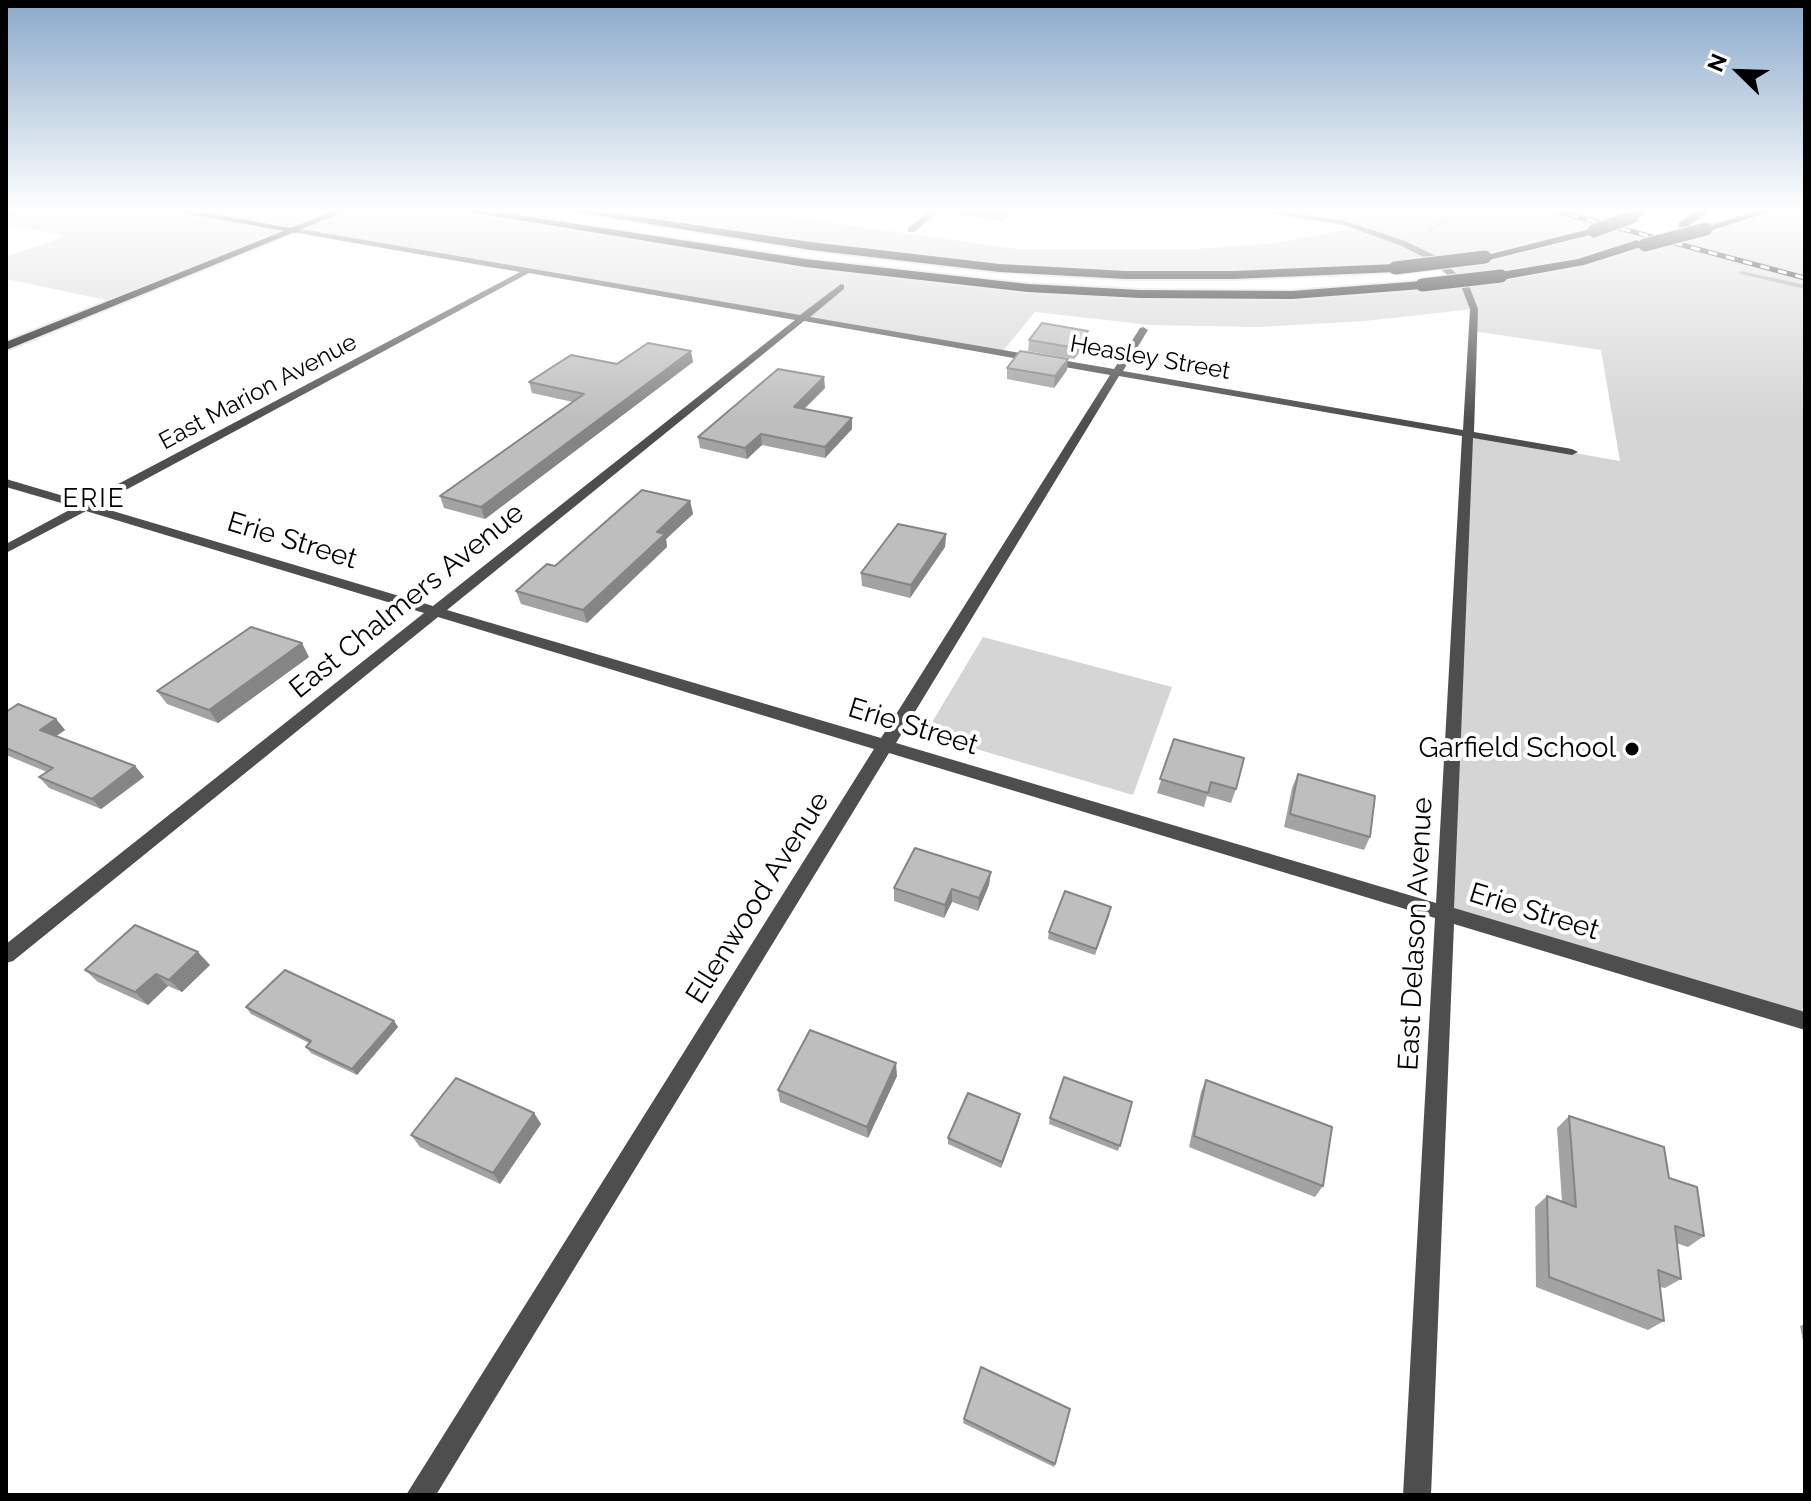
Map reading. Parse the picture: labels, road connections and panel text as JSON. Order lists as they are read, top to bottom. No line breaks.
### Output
{"streets":{"street":["Heasley Street","East Marion Avenue","Erie Street","East Chalmers Avenue","Ellenwood Avenue","East Delason Avenue"]},"crossings":[["Heasley Street","East Chalmers Avenue"],["Heasley Street","Ellenwood Avenue"],["Heasley Street","East Delason Avenue"],["East Marion Avenue","Erie Street"],["Erie Street","East Chalmers Avenue"],["Erie Street","Ellenwood Avenue"],["Erie Street","East Delason Avenue"]],"districts":["ERIE"],"places":["Garfield School"],"north":"top left"}
